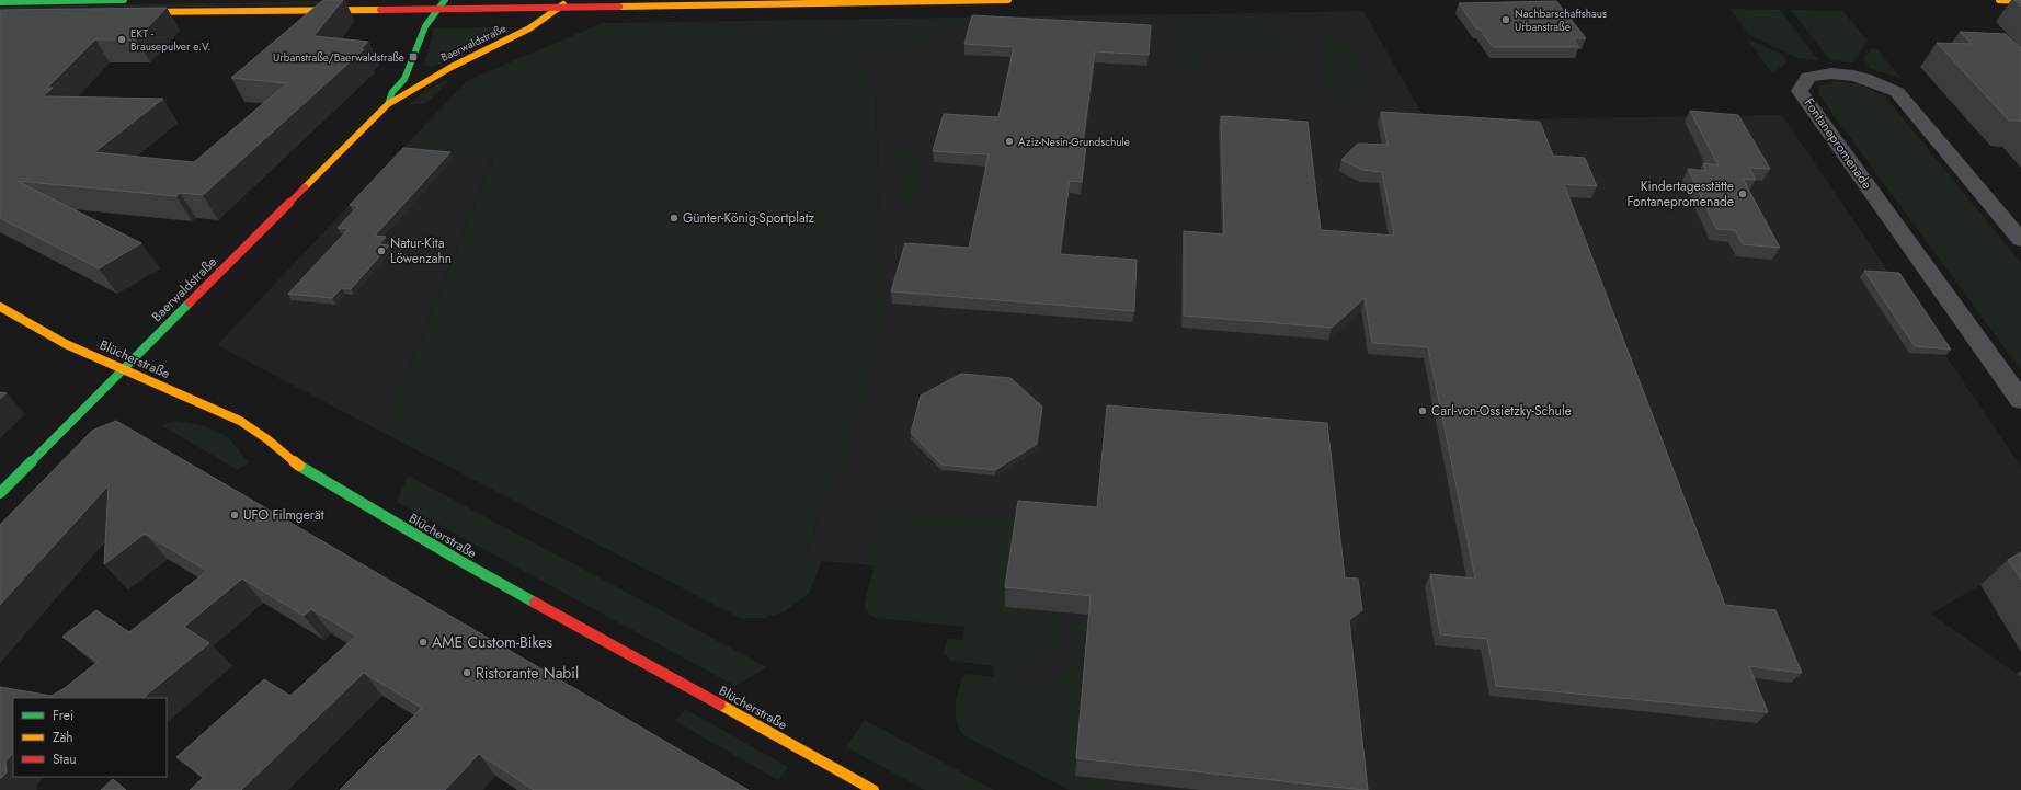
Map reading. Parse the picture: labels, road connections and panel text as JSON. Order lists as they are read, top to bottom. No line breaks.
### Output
{"streets":{"street":["Baerwaldstraße","Fontanepromenade","Blücherstraße"]},"crossings":[["Baerwaldstraße","Blücherstraße"]],"places":{"other":["Nachbarschaftshaus Urbanstraße","EKT - Brausepulver e.V.","Aziz-Nesin-Grundschule","Kindertagesstätte Fontanepromenade","Günter-König-Sportplatz","Natur-Kita Löwenzahn","Carl-von-Ossietzky-Schule","UFO Filmgerät","AME Custom-Bikes","Ristorante Nabil"],"transit":["Urbanstraße/Baerwaldstraße"]},"legend":["Frei","Zäh","Stau"]}
